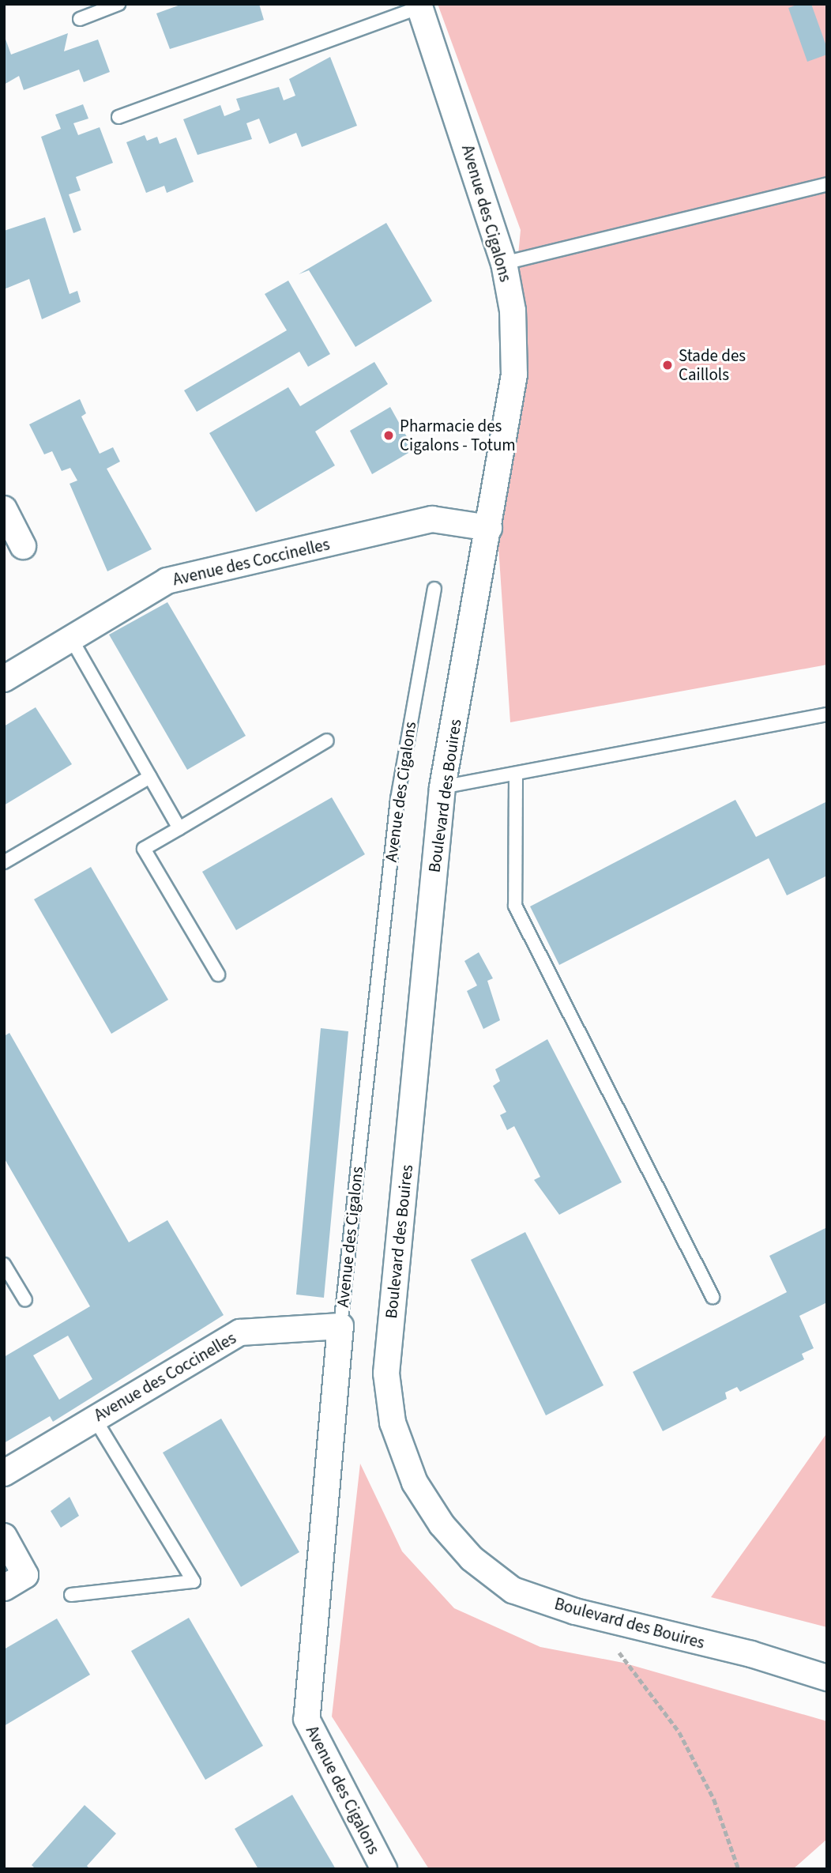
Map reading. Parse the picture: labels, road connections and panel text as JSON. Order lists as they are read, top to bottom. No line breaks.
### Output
{"streets":{"street":["Avenue des Cigalons","Avenue des Coccinelles","Boulevard des Bouires"]},"crossings":[["Avenue des Cigalons","Avenue des Coccinelles"],["Avenue des Cigalons","Boulevard des Bouires"],["Avenue des Coccinelles","Boulevard des Bouires"]],"places":["Stade des Caillols","Pharmacie des Cigalons - Totum"]}
